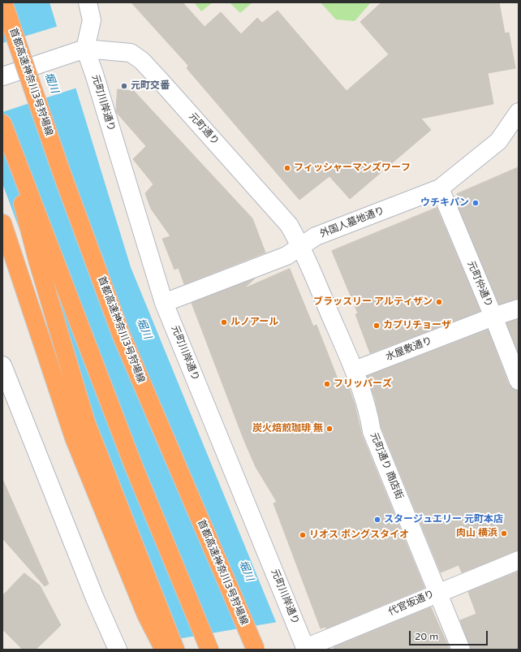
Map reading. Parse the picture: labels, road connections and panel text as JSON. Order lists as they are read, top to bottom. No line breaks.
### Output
{"streets":{"highway":["首都高速神奈川3号狩場線"],"street":["元町川岸通り","元町通り","外国人墓地通り","元町仲通り","水屋敷通り","元町通り 商店街","代官坂通り"]},"crossings":[["元町川岸通り","元町通り"],["元町川岸通り","外国人墓地通り"],["元町川岸通り","代官坂通り"],["元町通り","外国人墓地通り"],["元町通り","元町通り 商店街"],["外国人墓地通り","元町仲通り"],["外国人墓地通り","元町通り 商店街"],["元町仲通り","水屋敷通り"],["水屋敷通り","元町通り 商店街"],["元町通り 商店街","代官坂通り"]],"water":["堀川"],"places":["元町交番","フィッシャーマンズワーフ","ウチキパン","ブラッスリー アルティザン","ルノアール","カプリチョーザ","フリッパーズ","炭火焙煎珈琲 無","スタージュエリー 元町本店","肉山 横浜","リオス ボングスタイオ"],"scale_bar":"20 m"}
